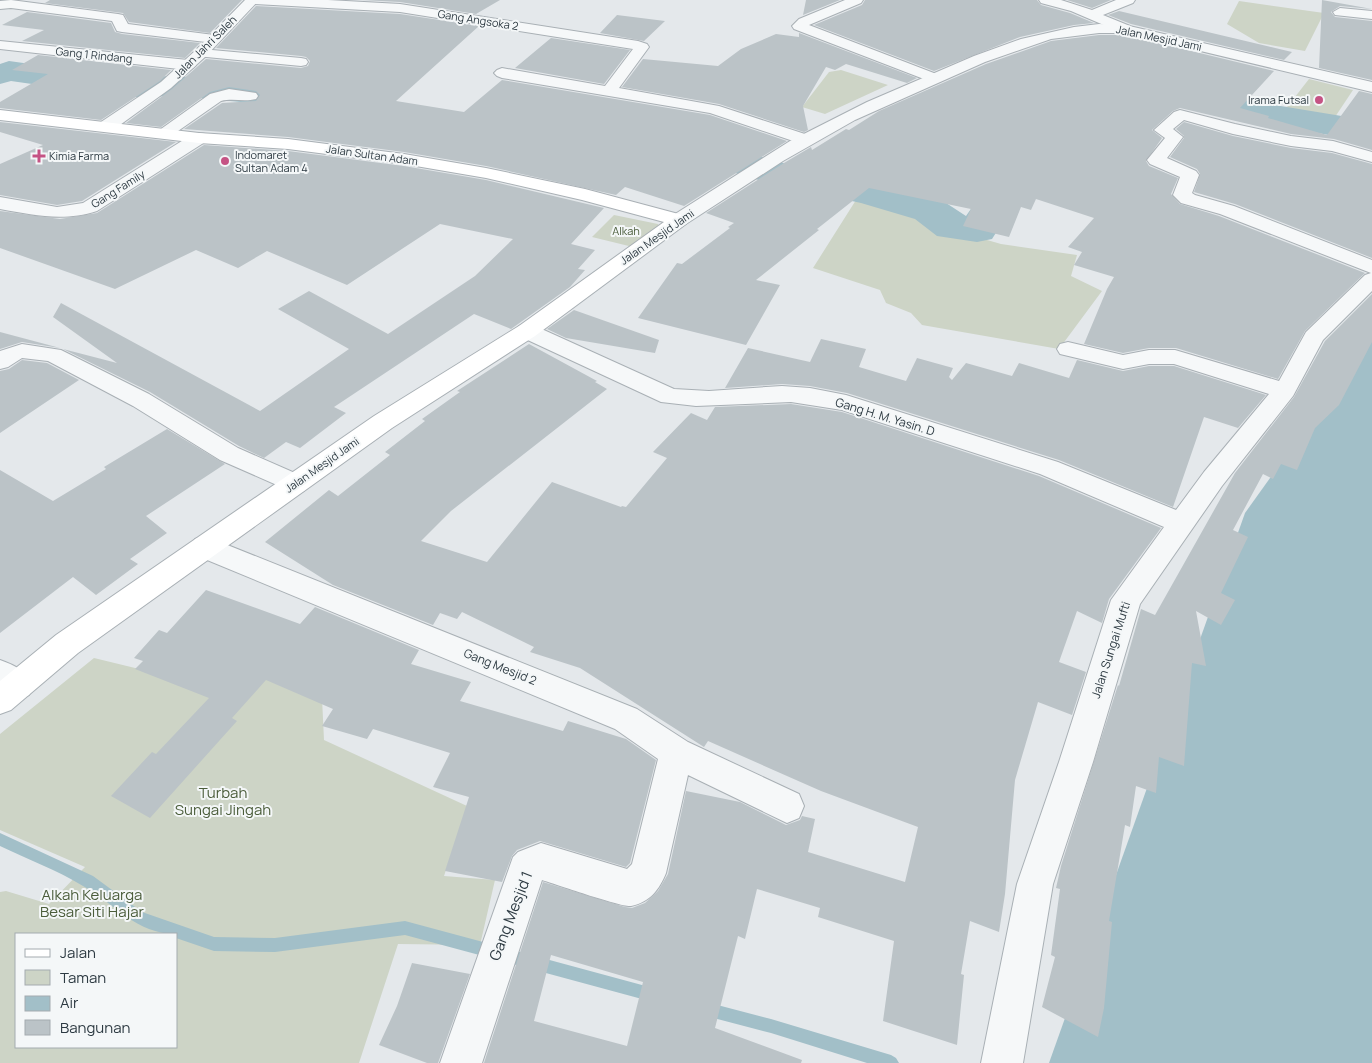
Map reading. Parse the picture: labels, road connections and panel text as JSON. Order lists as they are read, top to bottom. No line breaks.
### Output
{"streets":{"main road":["Jalan Mesjid Jami","Jalan Sultan Adam"],"street":["Gang Angsoka 2","Jalan Jahri Saleh","Gang 1 Rindang","Gang Family","Gang H. M. Yasin. D","Jalan Sungai Mufti","Gang Mesjid 2","Gang Mesjid 1"]},"crossings":[["Gang Angsoka 2","Jalan Jahri Saleh"],["Jalan Mesjid Jami","Jalan Sultan Adam"],["Jalan Mesjid Jami","Gang H. M. Yasin. D"],["Jalan Mesjid Jami","Gang Mesjid 2"],["Jalan Jahri Saleh","Gang 1 Rindang"],["Jalan Jahri Saleh","Jalan Sultan Adam"],["Jalan Sultan Adam","Gang Family"],["Gang H. M. Yasin. D","Jalan Sungai Mufti"],["Gang Mesjid 2","Gang Mesjid 1"]],"parks":["Alkah","Turbah Sungai Jingah","Alkah Keluarga Besar Siti Hajar"],"places":{"other":["Irama Futsal","Indomaret Sultan Adam 4"],"health":["Kimia Farma"]},"legend":["Jalan","Taman","Air","Bangunan"]}
